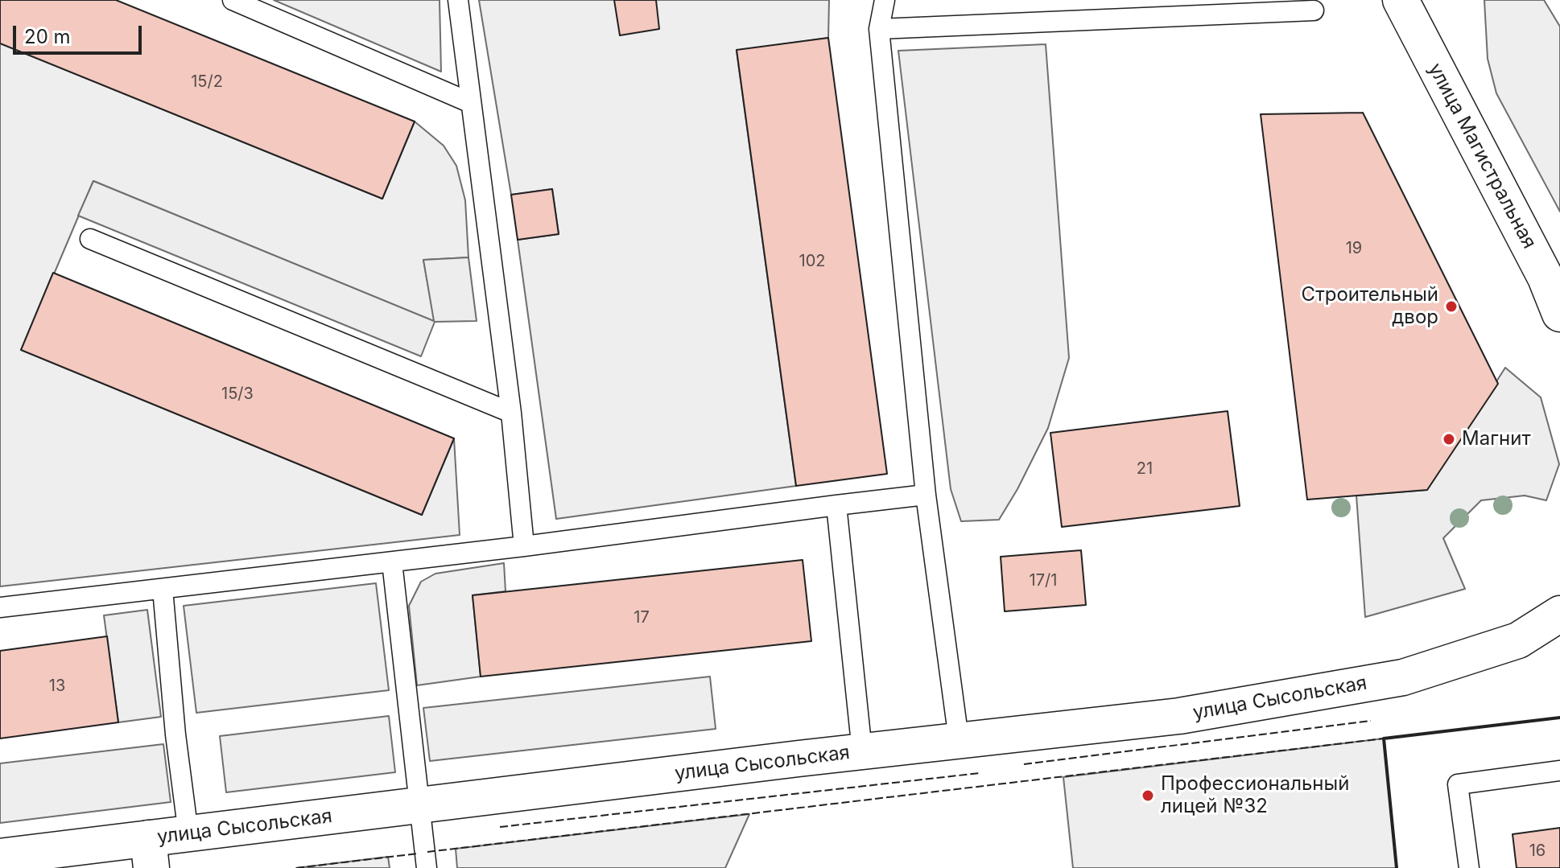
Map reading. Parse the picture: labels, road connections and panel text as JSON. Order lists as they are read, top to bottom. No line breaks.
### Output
{"streets":{"main road":["улица Магистральная","улица Сысольская"]},"places":["Строительный двор","Магнит","Профессиональный лицей №32"],"house_numbers":["15/2","19","102","15/3","21","17/1","17","13","16"],"scale_bar":"20 m"}
